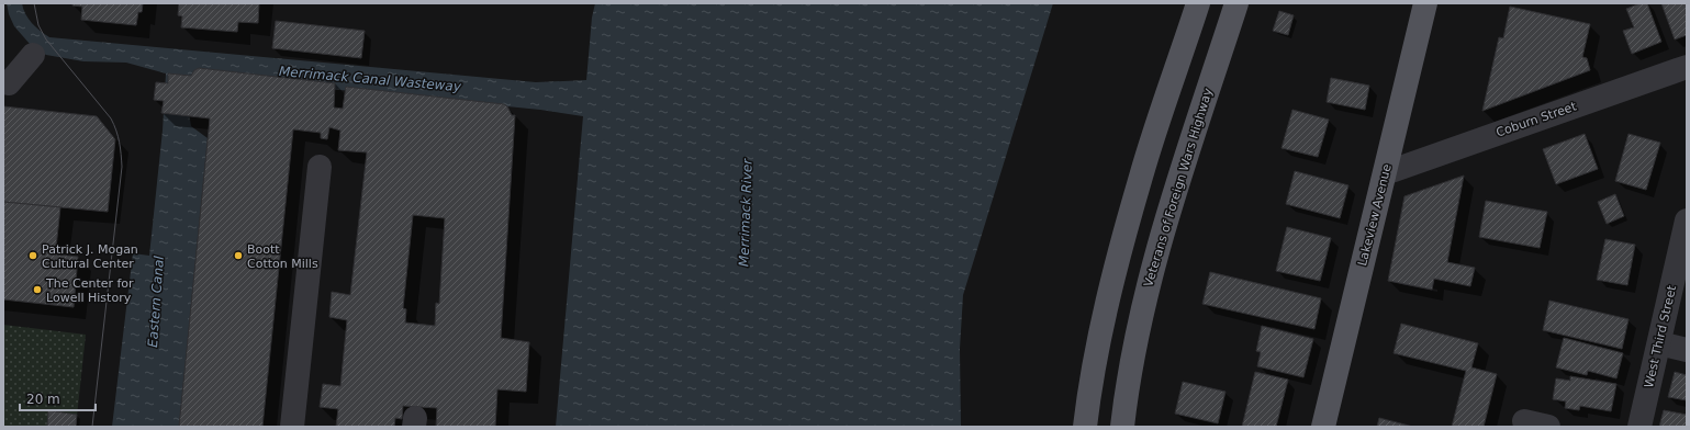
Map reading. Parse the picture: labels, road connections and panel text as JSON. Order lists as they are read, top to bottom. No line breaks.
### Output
{"streets":{"main road":["Veterans of Foreign Wars Highway","Lakeview Avenue"],"street":["Coburn Street","West Third Street"]},"crossings":[["Coburn Street","Lakeview Avenue"]],"water":["Merrimack Canal Wasteway","Merrimack River","Eastern Canal"],"places":["Patrick J. Mogan Cultural Center","Boott Cotton Mills","The Center for Lowell History"],"scale_bar":"20 m"}
